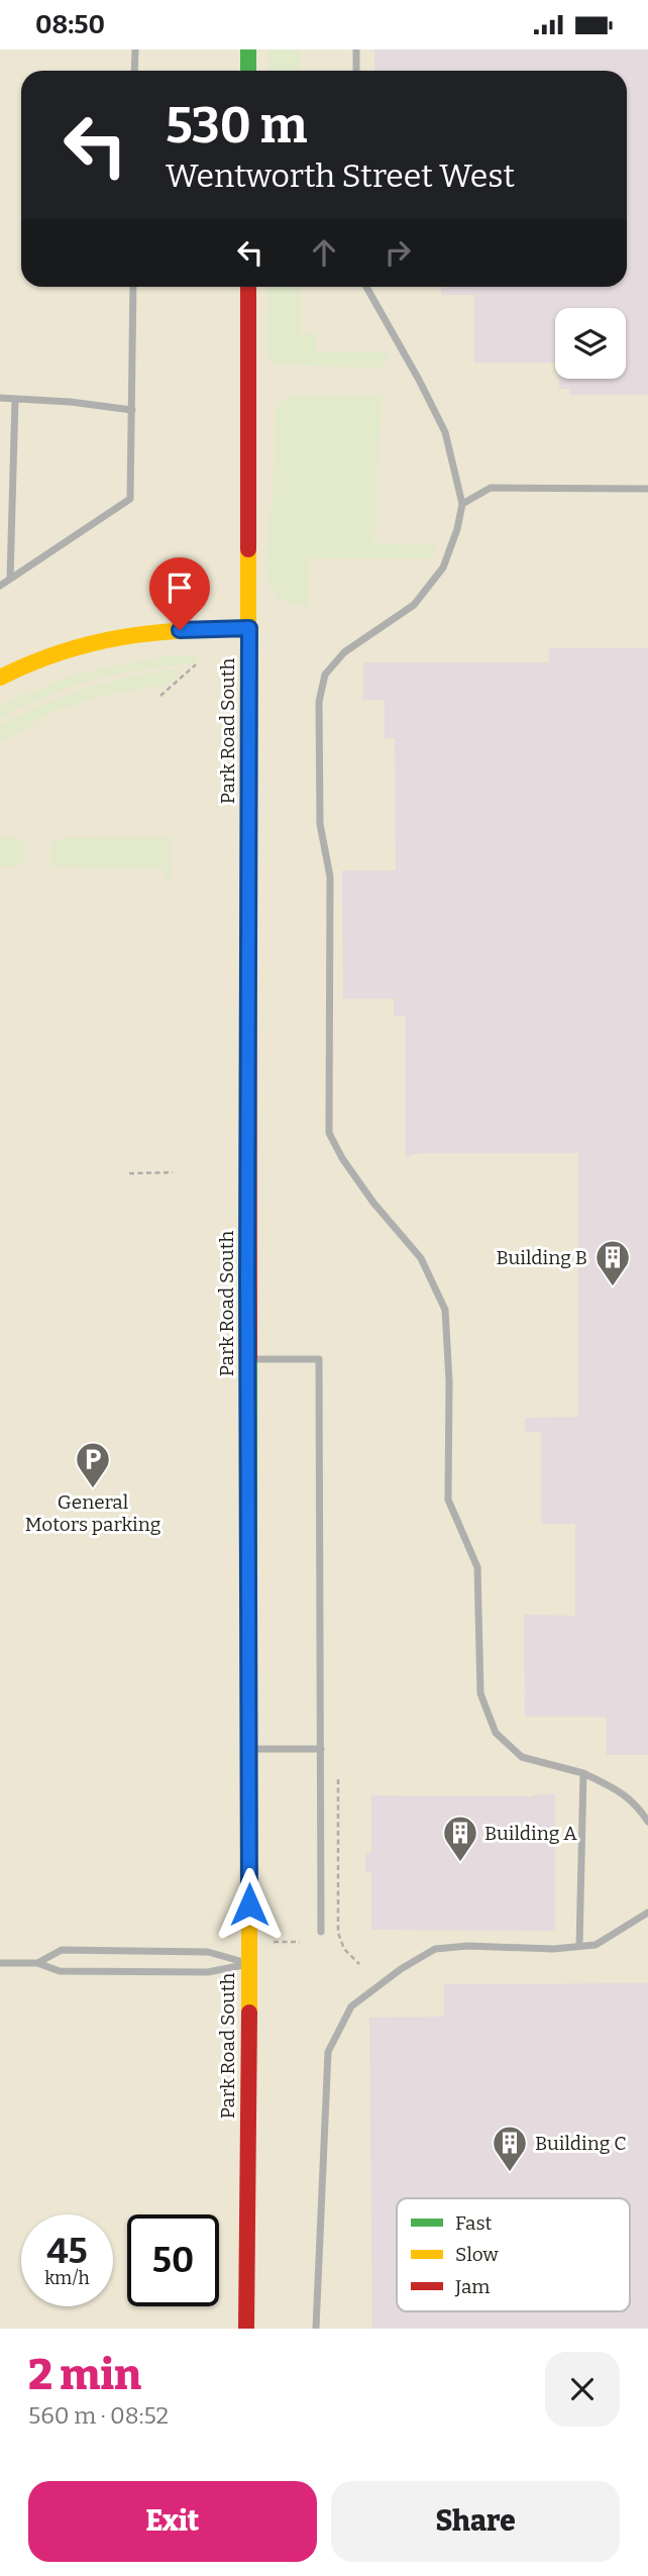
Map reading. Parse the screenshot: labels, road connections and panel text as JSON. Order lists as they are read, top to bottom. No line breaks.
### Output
{"streets":{"main road":["Park Road South"]},"places":{"building":["Building B","Building A","Building C"],"parking":["General Motors parking"]},"legend":["Fast","Slow","Jam"],"page":{"status":"08:50","turn":["530 m","Wentworth Street West"],"speed":"45 km/h","limit":"50","heading":["2 min","560 m · 08:52"],"buttons":["Exit","Share"]}}
